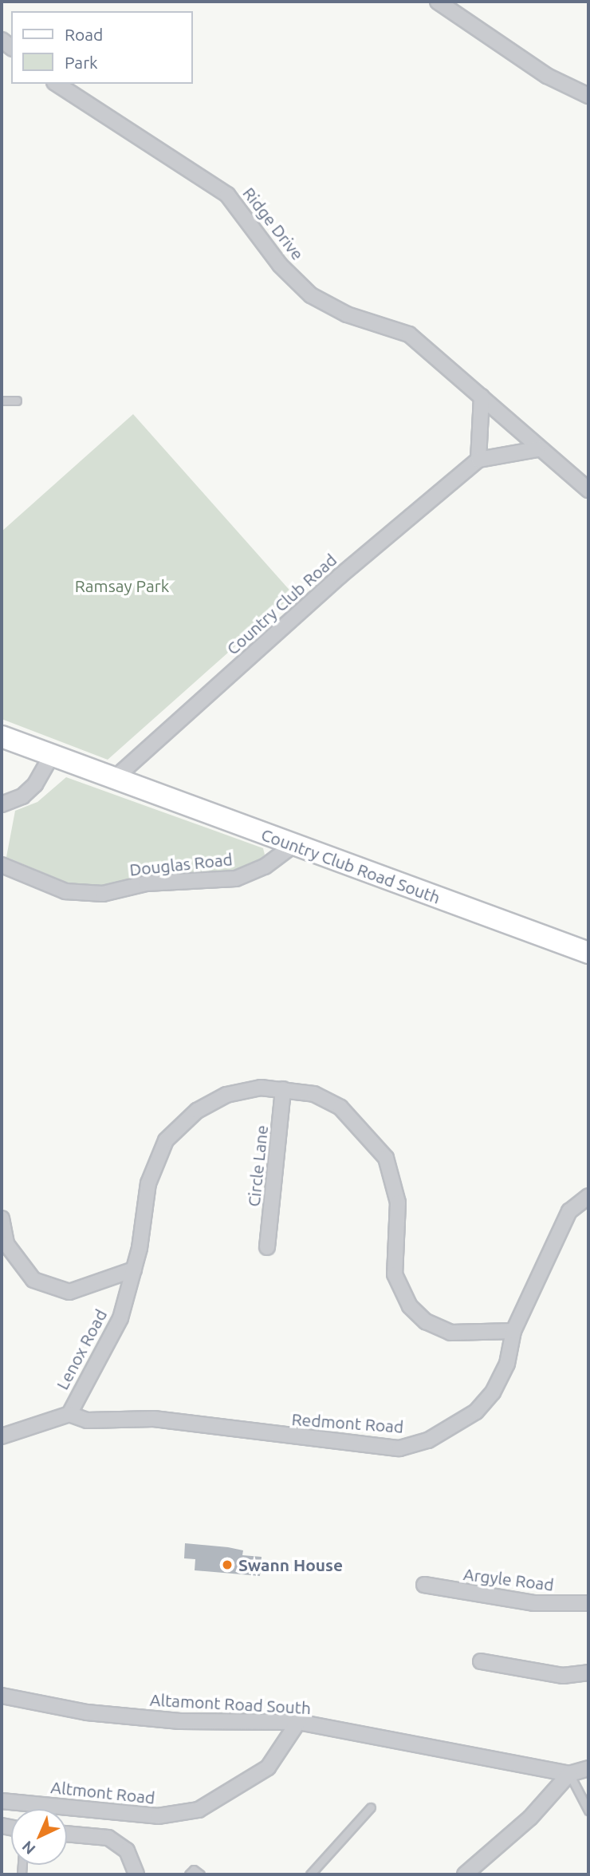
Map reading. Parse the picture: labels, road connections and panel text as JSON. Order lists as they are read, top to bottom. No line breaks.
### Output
{"streets":{"main road":["Country Club Road South"],"street":["Ridge Drive","Country Club Road","Douglas Road","Circle Lane","Lenox Road","Redmont Road","Argyle Road","Altamont Road South","Altmont Road"]},"crossings":[["Country Club Road","Country Club Road South"],["Douglas Road","Country Club Road South"],["Circle Lane","Lenox Road"],["Lenox Road","Redmont Road"],["Altamont Road South","Altmont Road"]],"parks":["Ramsay Park"],"places":["Swann House"],"legend":["Road","Park"],"north":"bottom left"}
